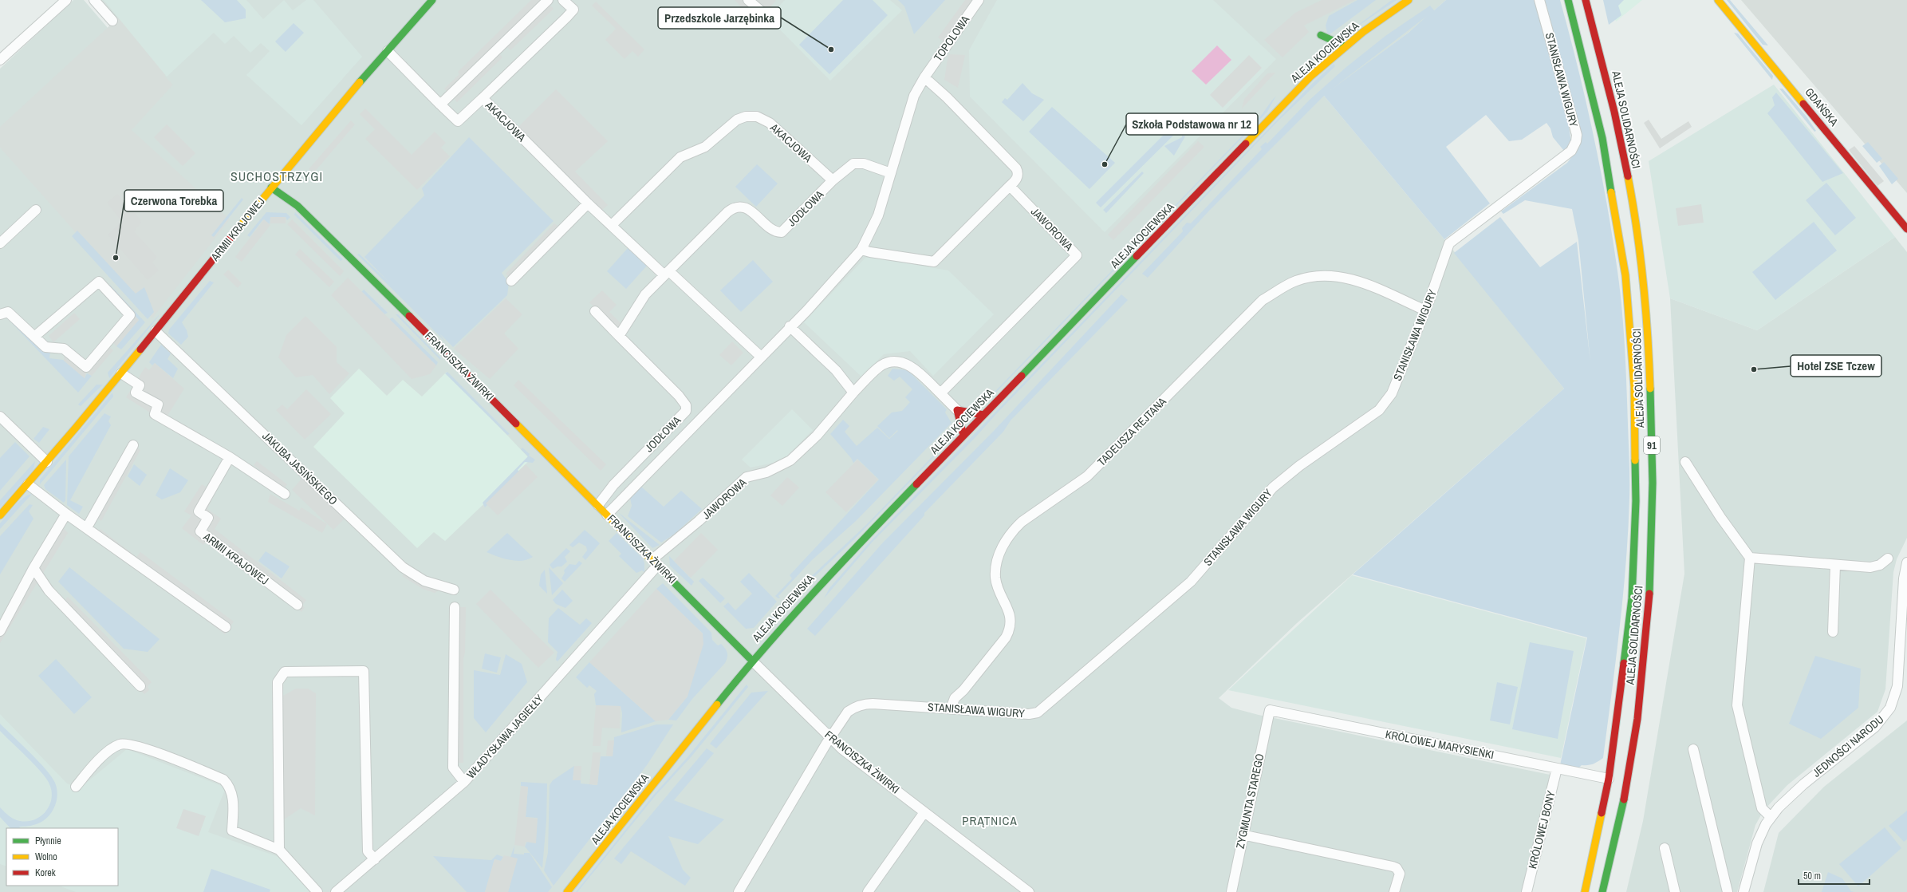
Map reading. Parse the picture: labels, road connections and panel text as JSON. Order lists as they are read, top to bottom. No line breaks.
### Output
{"streets":{"street":["TOPOLOWA","ALEJA KOCIEWSKA","STANISŁAWA WIGURY","GDAŃSKA","ALEJA SOLIDARNOŚCI","AKACJOWA","JODŁOWA","ARMII KRAJOWEJ","JAWOROWA","FRANCISZKA ŻWIRKI","TADEUSZA REJTANA","91","JAKUBA JASIŃSKIEGO","WŁADYSŁAWA JAGIEŁŁY","KRÓLOWEJ MARYSIEŃKI","JEDNOŚCI NARODU","ZYGMUNTA STAREGO","KRÓLOWEJ BONY"]},"crossings":[["TOPOLOWA","JODŁOWA"],["ALEJA KOCIEWSKA","FRANCISZKA ŻWIRKI"],["STANISŁAWA WIGURY","FRANCISZKA ŻWIRKI"],["STANISŁAWA WIGURY","TADEUSZA REJTANA"],["ALEJA SOLIDARNOŚCI","KRÓLOWEJ MARYSIEŃKI"],["AKACJOWA","JODŁOWA"],["JODŁOWA","FRANCISZKA ŻWIRKI"],["ARMII KRAJOWEJ","FRANCISZKA ŻWIRKI"],["ARMII KRAJOWEJ","JAKUBA JASIŃSKIEGO"],["JAWOROWA","FRANCISZKA ŻWIRKI"],["JAWOROWA","WŁADYSŁAWA JAGIEŁŁY"],["FRANCISZKA ŻWIRKI","WŁADYSŁAWA JAGIEŁŁY"],["KRÓLOWEJ MARYSIEŃKI","ZYGMUNTA STAREGO"],["KRÓLOWEJ MARYSIEŃKI","KRÓLOWEJ BONY"]],"districts":["SUCHOSTRZYGI","PRĄTNICA"],"places":["Przedszkole Jarzębinka","Szkoła Podstawowa nr 12","Czerwona Torebka","Hotel ZSE Tczew"],"legend":["Płynnie","Wolno","Korek"],"scale_bar":"50 m"}
